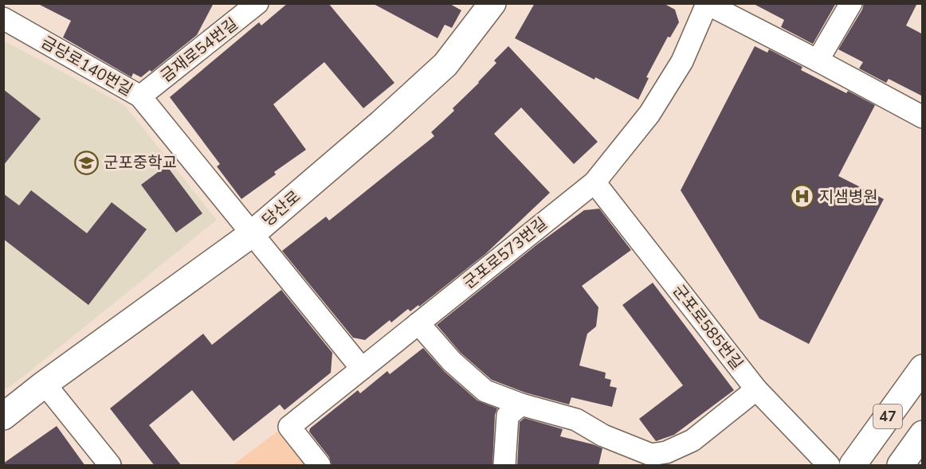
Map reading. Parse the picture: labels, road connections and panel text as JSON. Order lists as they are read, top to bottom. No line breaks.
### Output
{"streets":{"street":["금재로54번길","금당로140번길","당산로","군포로573번길","군포로585번길","47"]},"crossings":[["금재로54번길","금당로140번길"],["금당로140번길","당산로"],["금당로140번길","군포로573번길"],["군포로573번길","군포로585번길"]],"places":{"school or university":["군포중학교"],"hospital":["지샘병원"]}}
